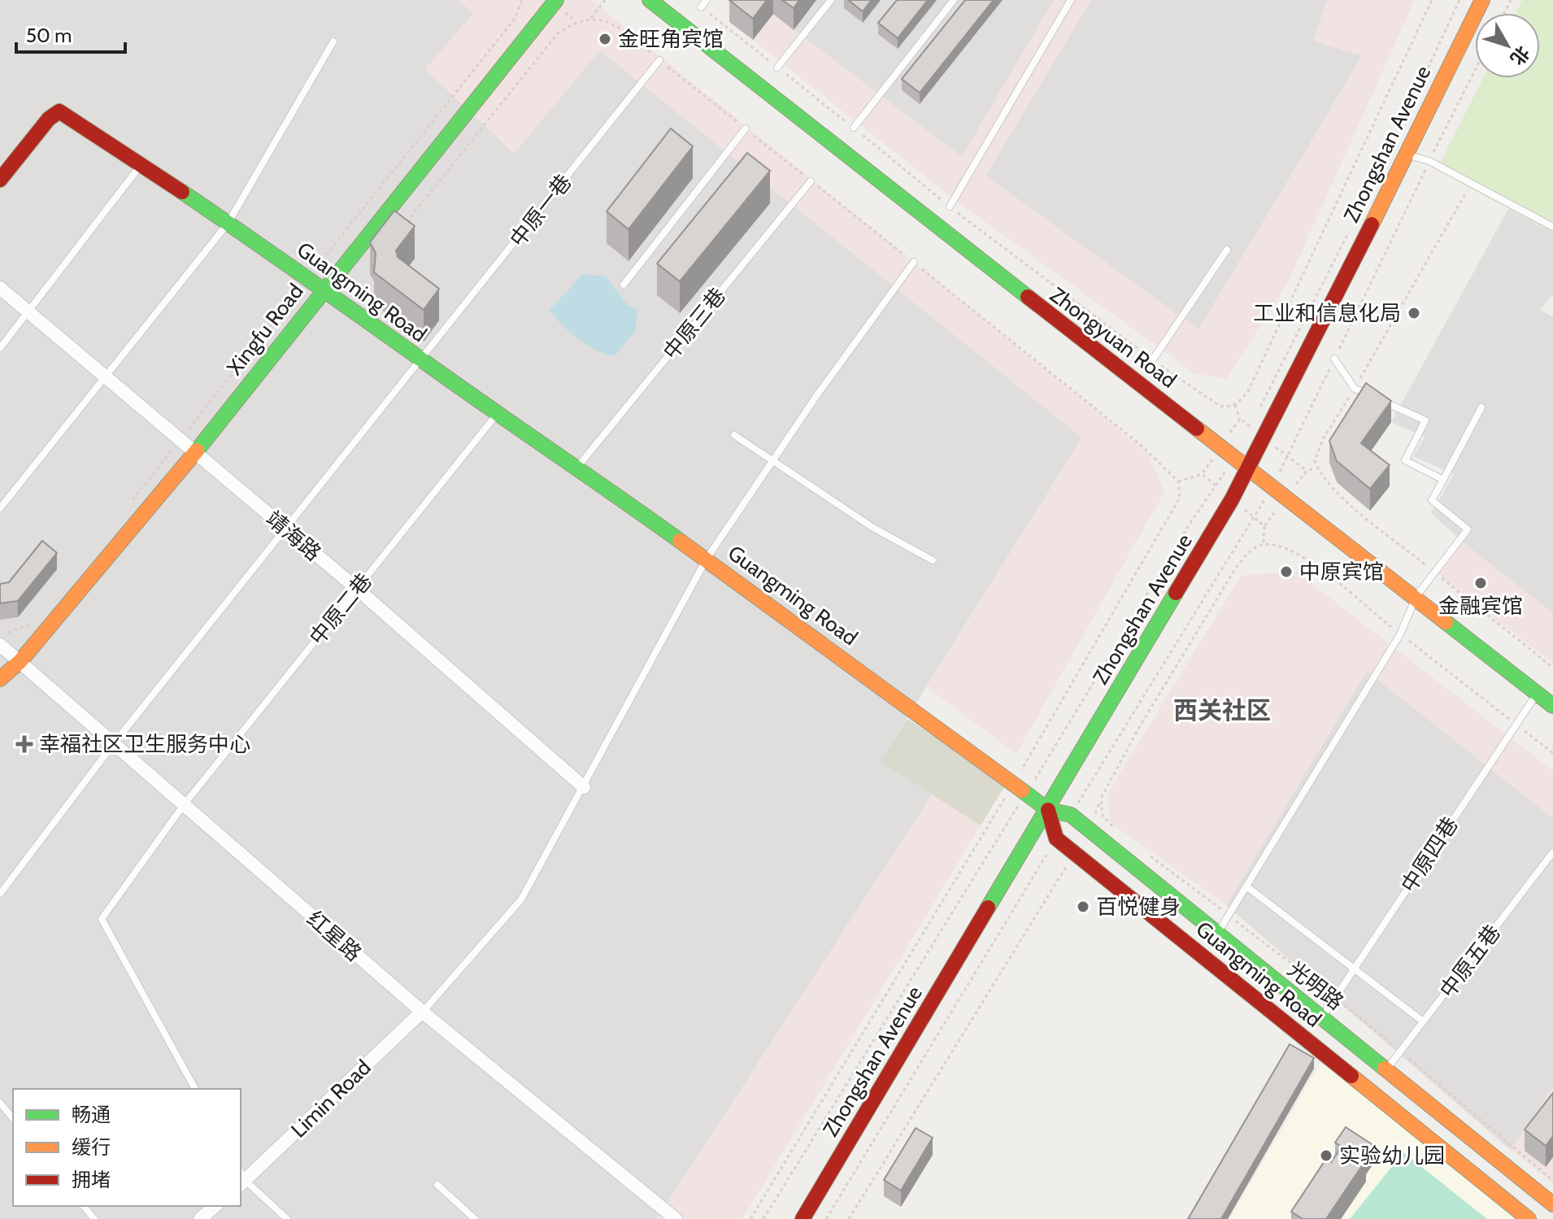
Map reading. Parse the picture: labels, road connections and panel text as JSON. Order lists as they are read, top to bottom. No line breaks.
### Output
{"streets":{"street":["Zhongshan Avenue","Guangming Road","Xingfu Road","Zhongyuan Road","靖海路","红星路","光明路","Limin Road"],"lane":["中原一巷","中原三巷","中原二巷","中原四巷","中原五巷"]},"crossings":[["Zhongshan Avenue","Guangming Road"],["Zhongshan Avenue","Zhongyuan Road"],["Zhongshan Avenue","光明路"],["中原一巷","Guangming Road"],["中原一巷","靖海路"],["中原一巷","红星路"],["Guangming Road","中原三巷"],["Guangming Road","Xingfu Road"],["Guangming Road","中原二巷"],["Guangming Road","光明路"],["Xingfu Road","靖海路"],["Xingfu Road","红星路"],["Zhongyuan Road","中原四巷"],["靖海路","中原二巷"],["中原二巷","红星路"],["中原四巷","光明路"],["红星路","Limin Road"],["中原五巷","光明路"]],"districts":["西关社区"],"places":{"other":["金旺角宾馆","工业和信息化局","中原宾馆","金融宾馆","百悦健身","实验幼儿园"],"health":["幸福社区卫生服务中心"]},"legend":["畅通","缓行","拥堵"],"scale_bar":"50 m","north":"bottom right"}
